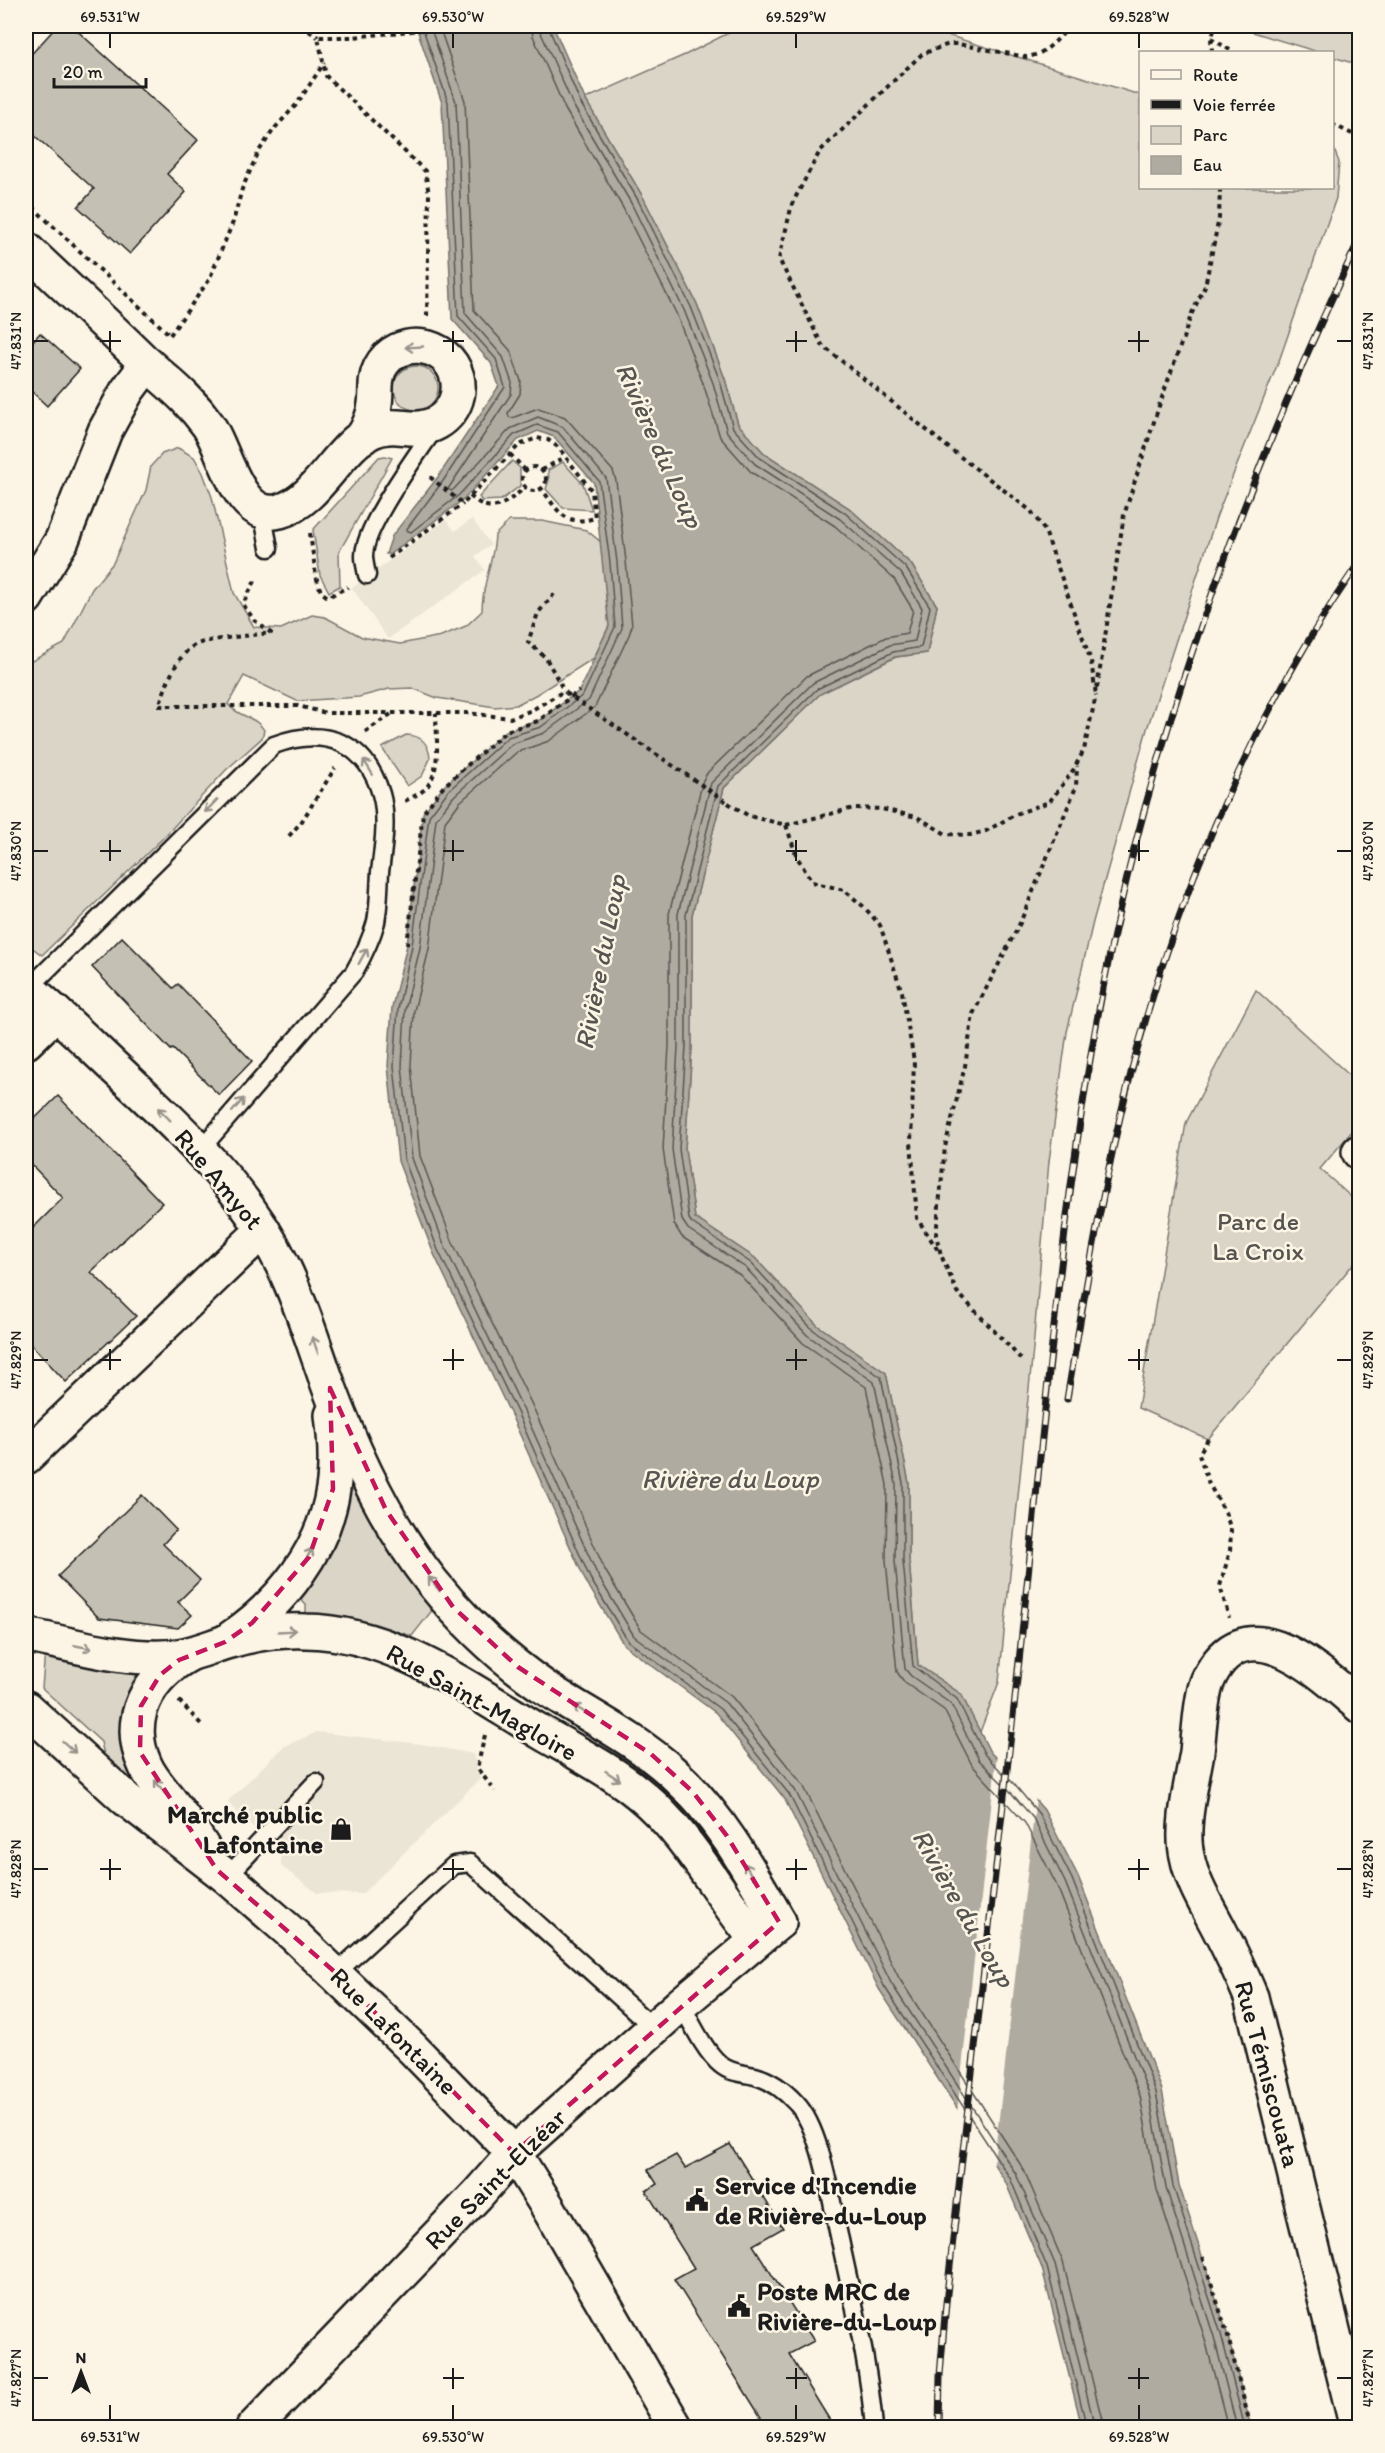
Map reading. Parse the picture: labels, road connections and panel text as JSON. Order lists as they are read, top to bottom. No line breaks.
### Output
{"streets":{"main road":["Rue Amyot","Rue Saint-Magloire","Rue Lafontaine","Rue Témiscouata","Rue Saint-Elzéar"]},"crossings":[["Rue Amyot","Rue Saint-Magloire"],["Rue Saint-Magloire","Rue Saint-Elzéar"],["Rue Lafontaine","Rue Saint-Elzéar"]],"one_way":["Rue Amyot"],"water":["Rivière du Loup"],"parks":["Parc de La Croix"],"places":{"shop":["Marché public Lafontaine"],"public building":["Service d'Incendie de Rivière-du-Loup","Poste MRC de Rivière-du-Loup"]},"legend":["Route","Voie ferrée","Parc","Eau"],"scale_bar":"20 m","north":"top","coordinates":["69.531°W","69.530°W","69.529°W","69.528°W","47.831°N","47.830°N","47.829°N","47.828°N","47.827°N"]}
